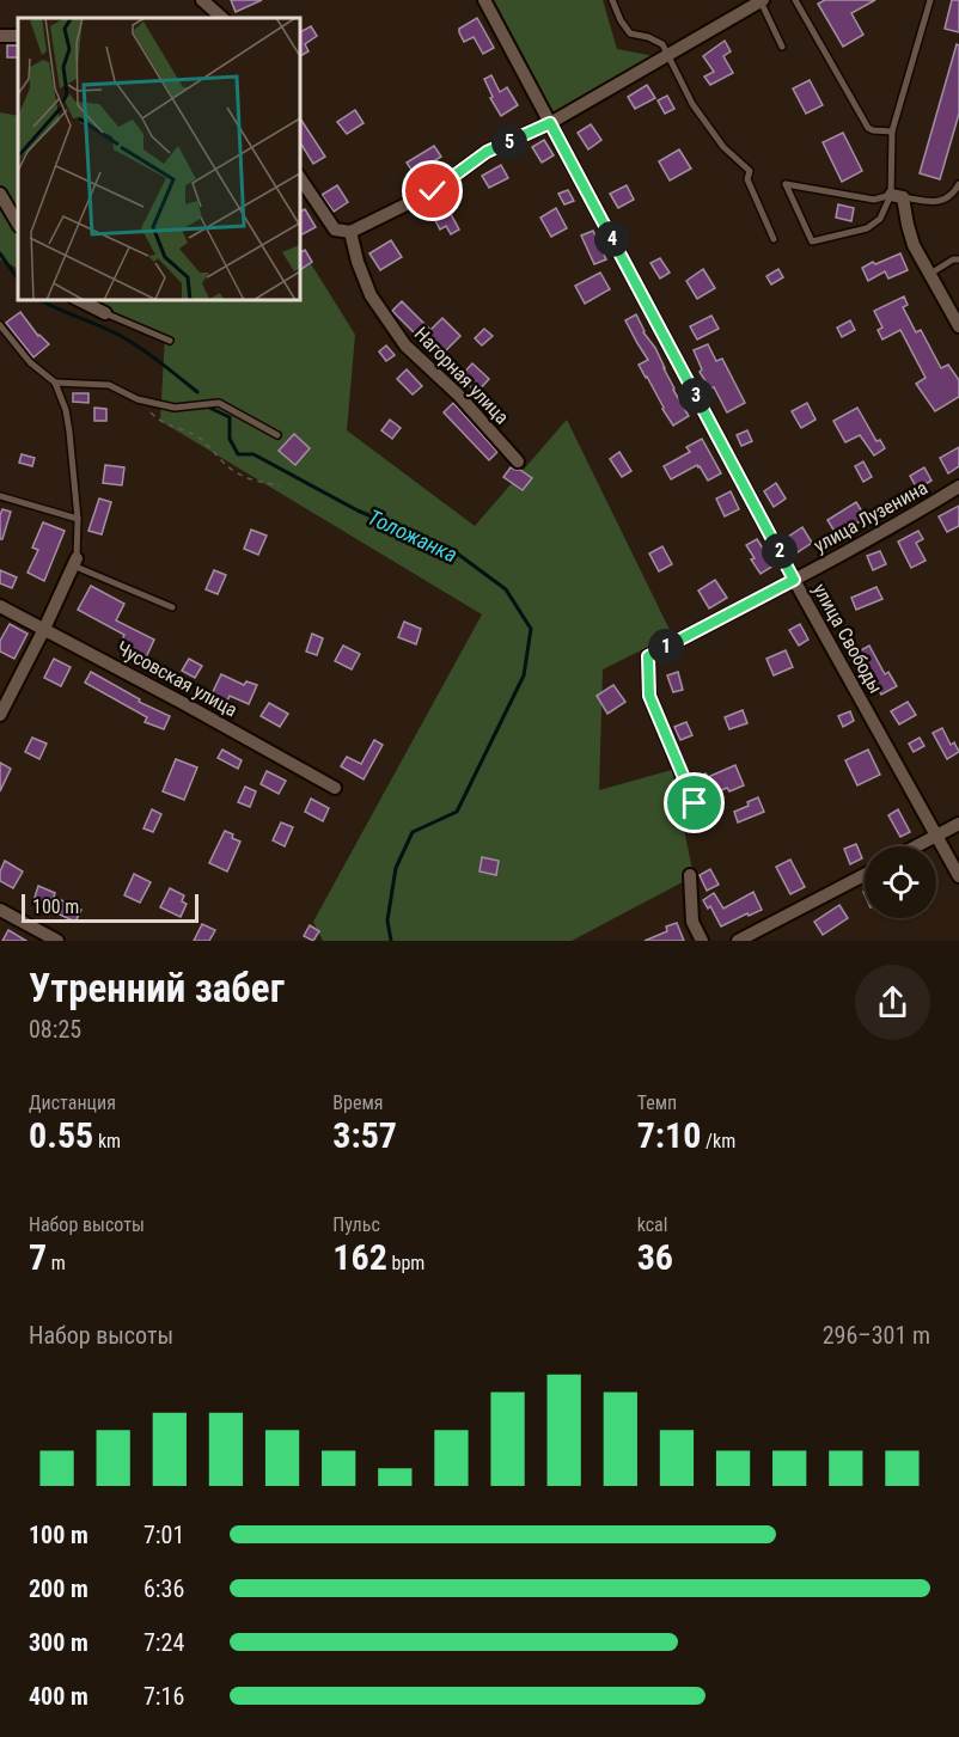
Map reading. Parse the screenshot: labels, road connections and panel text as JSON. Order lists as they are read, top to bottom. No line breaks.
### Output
{"streets":{"street":["Нагорная улица","улица Лузенина","улица Свободы","Чусовская улица"]},"crossings":[["улица Лузенина","улица Свободы"]],"water":["Толожанка"],"scale_bar":"100 m","page":{"pins":["5","4","3","2","1"],"scale":"100 m","heading":["Утренний забег","08:25"],"stats":[["Дистанция","0.55 km"],["Время","3:57"],["Темп","7:10 /km"],["Набор высоты","7 m"],["Пульс","162 bpm"],["kcal","36"]],"chart":["Набор высоты","296–301 m"],"list":[{"name":"100 m","note":"7:01"},{"name":"200 m","note":"6:36"},{"name":"300 m","note":"7:24"},{"name":"400 m","note":"7:16"}]}}
